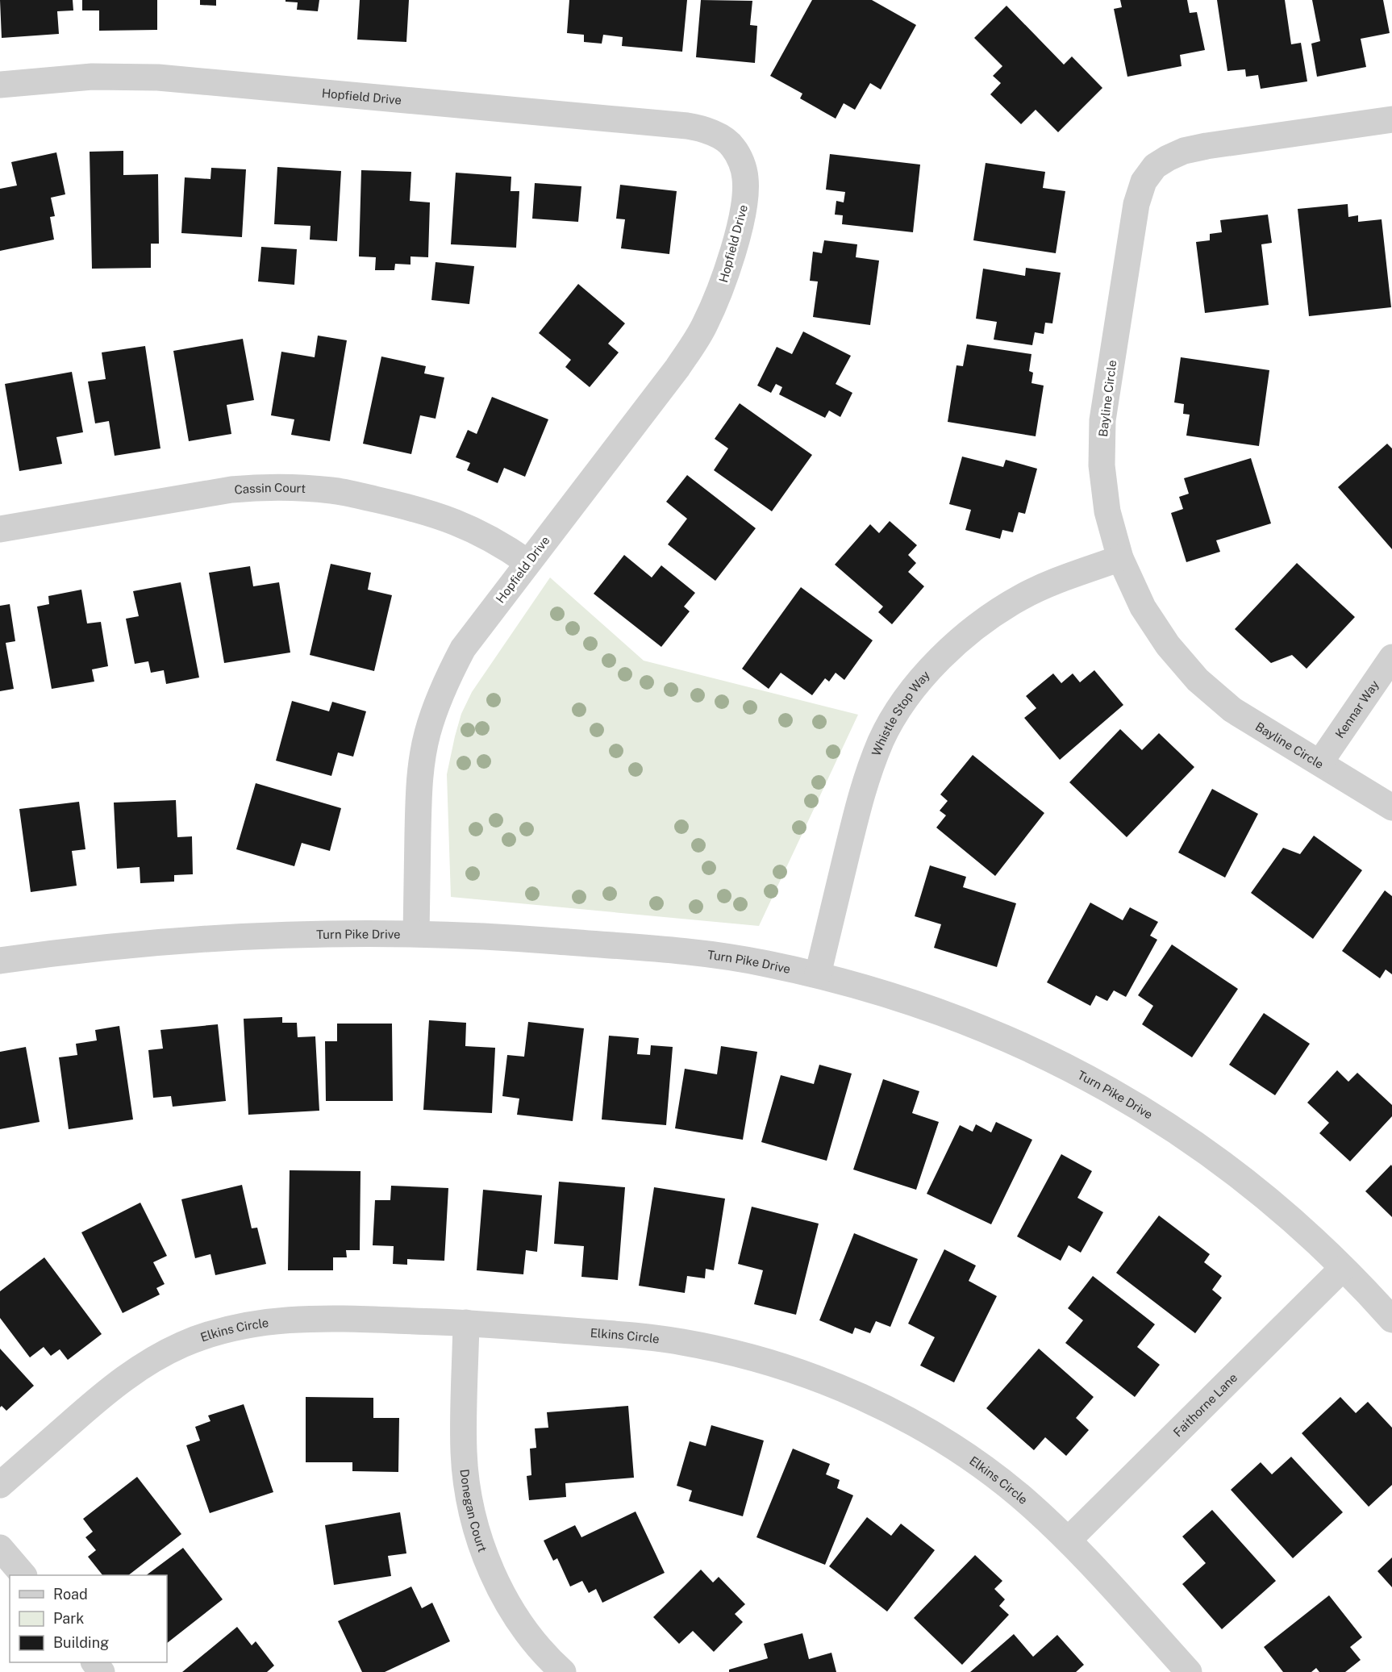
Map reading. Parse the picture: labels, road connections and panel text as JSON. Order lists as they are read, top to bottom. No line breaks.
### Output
{"streets":{"street":["Hopfield Drive","Bayline Circle","Cassin Court","Kennar Way","Whistle Stop Way","Turn Pike Drive","Elkins Circle","Faithorne Lane","Donegan Court"]},"crossings":[["Hopfield Drive","Cassin Court"],["Hopfield Drive","Turn Pike Drive"],["Bayline Circle","Kennar Way"],["Bayline Circle","Whistle Stop Way"],["Whistle Stop Way","Turn Pike Drive"],["Turn Pike Drive","Faithorne Lane"],["Elkins Circle","Faithorne Lane"],["Elkins Circle","Donegan Court"]],"legend":["Road","Park","Building"]}
